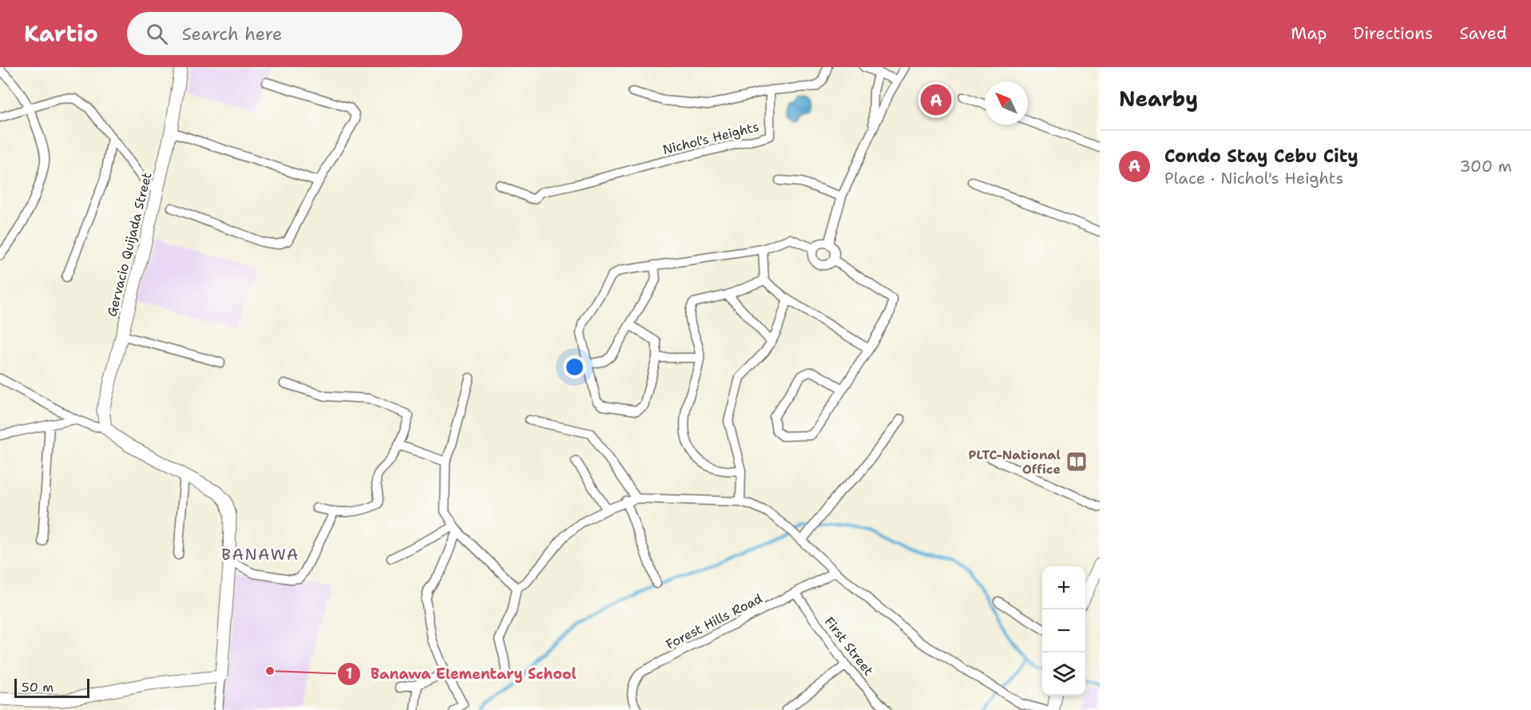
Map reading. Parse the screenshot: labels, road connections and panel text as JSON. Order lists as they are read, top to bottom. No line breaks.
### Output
{"streets":{"street":["Nichol's Heights","Gervacio Quijada Street","Forest Hills Road","First Street"]},"crossings":[["Forest Hills Road","First Street"]],"districts":["BANAWA"],"places":{"library":["PLTC-National Office"],"other":["Banawa Elementary School"]},"scale_bar":"50 m","north":"top left","page":{"header":"Kartio","search":"Search here","nav":["Map","Directions","Saved"],"heading":"Nearby","pins":"A","list":[{"mark":"A","name":"Condo Stay Cebu City","note":"Place · Nichol's Heights","value":"300 m"}],"map_buttons":["+","−"],"scale":"50 m"}}
